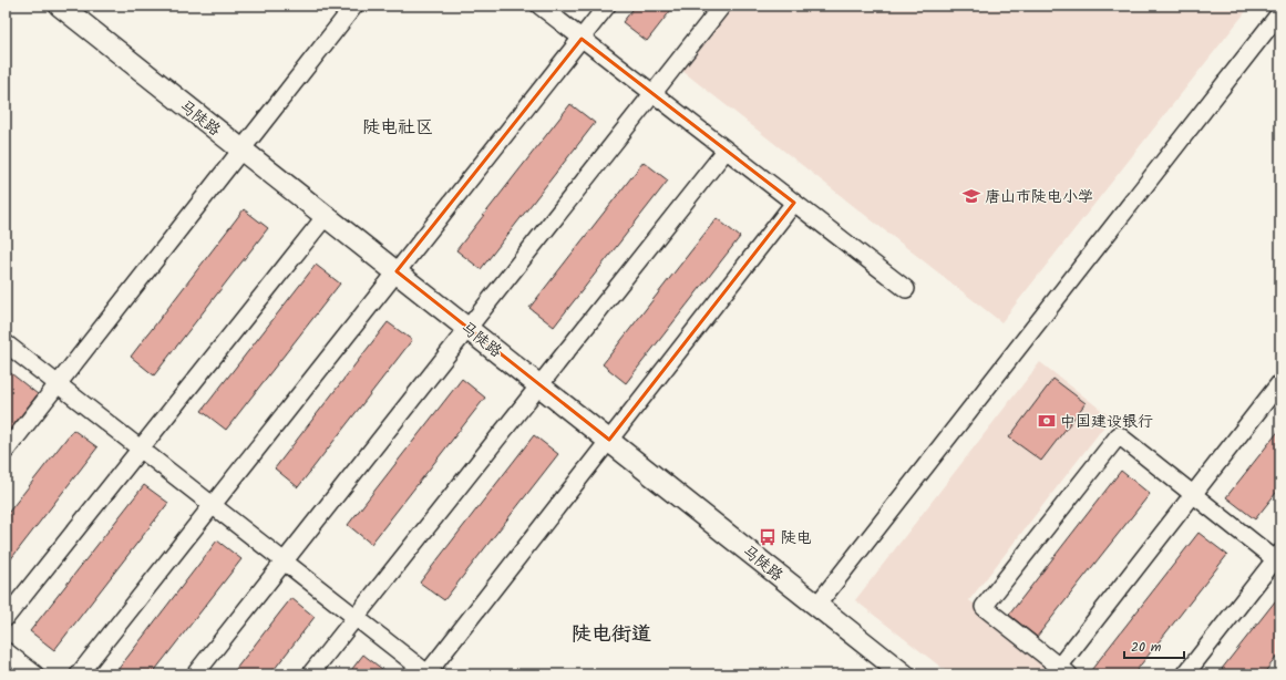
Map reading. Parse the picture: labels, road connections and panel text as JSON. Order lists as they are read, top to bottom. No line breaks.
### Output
{"streets":{"street":["马陡路"]},"districts":["陡电社区","陡电街道"],"places":{"school or university":["唐山市陡电小学"],"bank":["中国建设银行"],"bus stop":["陡电"]},"scale_bar":"20 m"}
